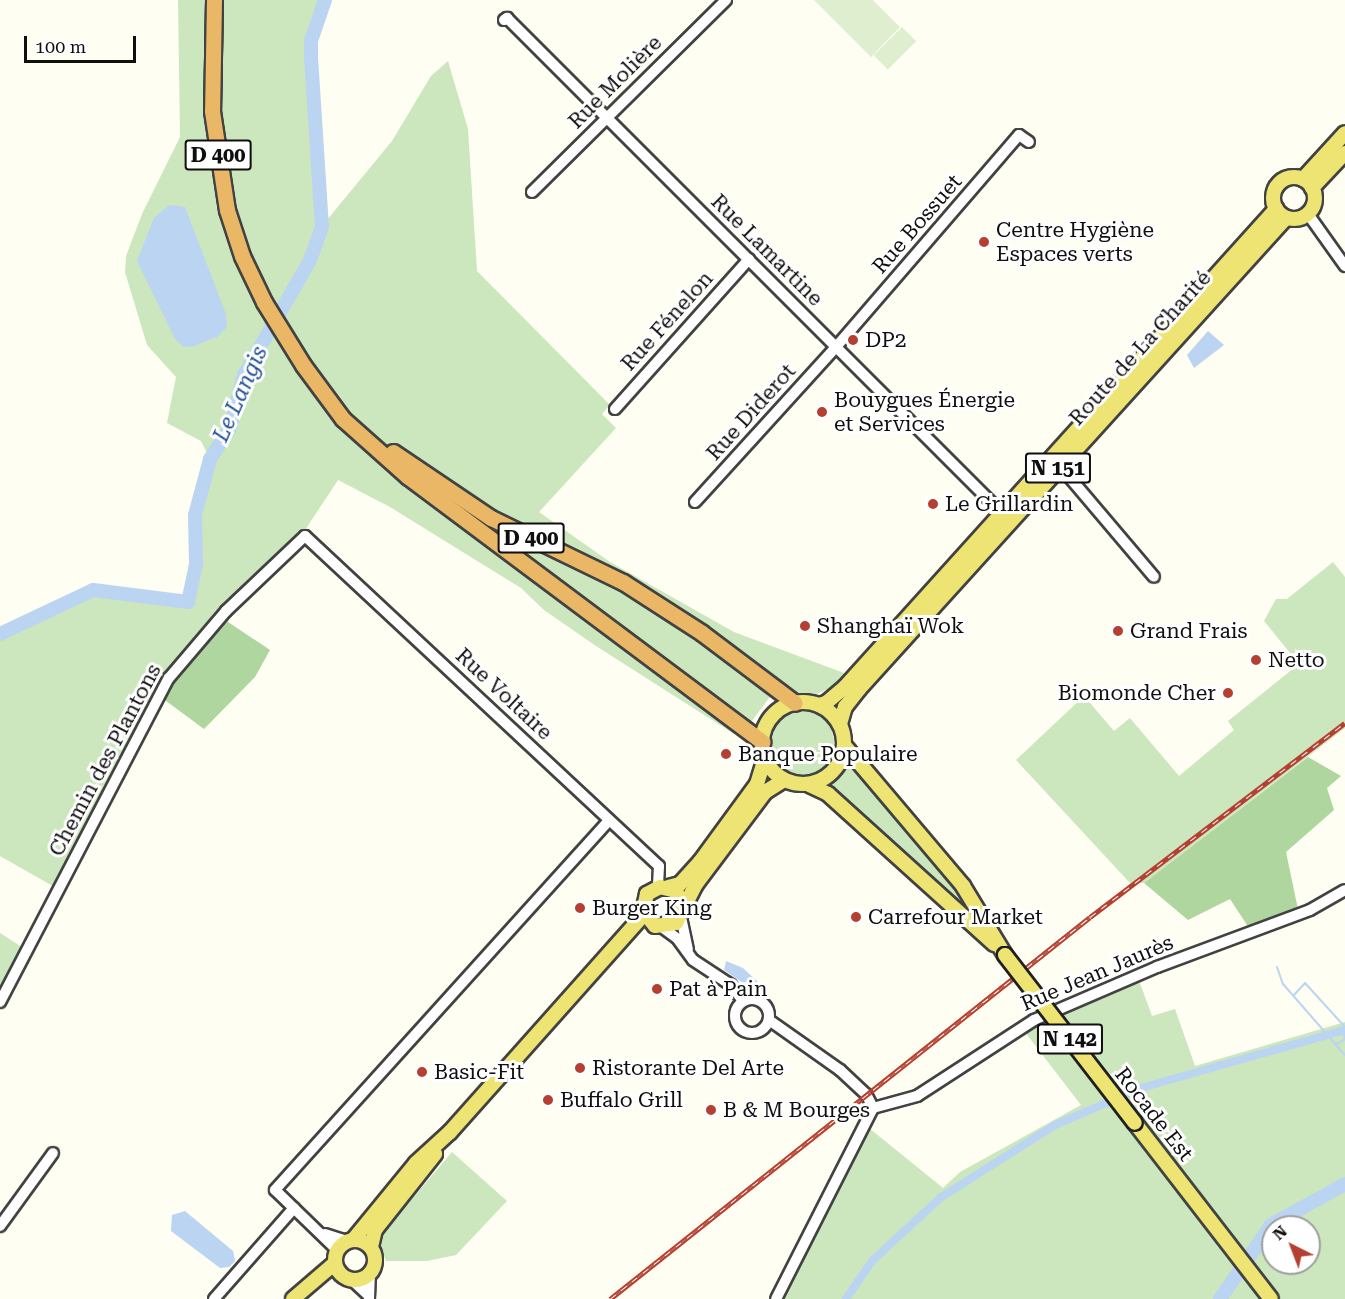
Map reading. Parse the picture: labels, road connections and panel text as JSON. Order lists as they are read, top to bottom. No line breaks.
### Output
{"streets":{"highway":["D 400"],"main road":["Route de La Charité","N 151","N 142","Rocade Est"],"street":["Rue Molière","Rue Bossuet","Rue Lamartine","Rue Fénelon","Rue Diderot","Rue Voltaire","Chemin des Plantons","Rue Jean Jaurès"]},"crossings":[["Rue Molière","Rue Lamartine"],["D 400","Route de La Charité"],["D 400","Rocade Est"],["Rue Bossuet","Rue Lamartine"],["Rue Bossuet","Rue Diderot"],["Rue Lamartine","Rue Fénelon"],["Rue Lamartine","Route de La Charité"],["Rue Lamartine","Rue Diderot"],["Route de La Charité","Rocade Est"],["Rue Voltaire","Chemin des Plantons"]],"water":["Le Langis"],"places":["Centre Hygiène Espaces verts","DP2","Bouygues Énergie et Services","Le Grillardin","Shanghaï Wok","Grand Frais","Netto","Biomonde Cher","Banque Populaire","Burger King","Carrefour Market","Pat à Pain","Ristorante Del Arte","Basic-Fit","Buffalo Grill","B & M Bourges"],"scale_bar":"100 m","north":"top left"}
